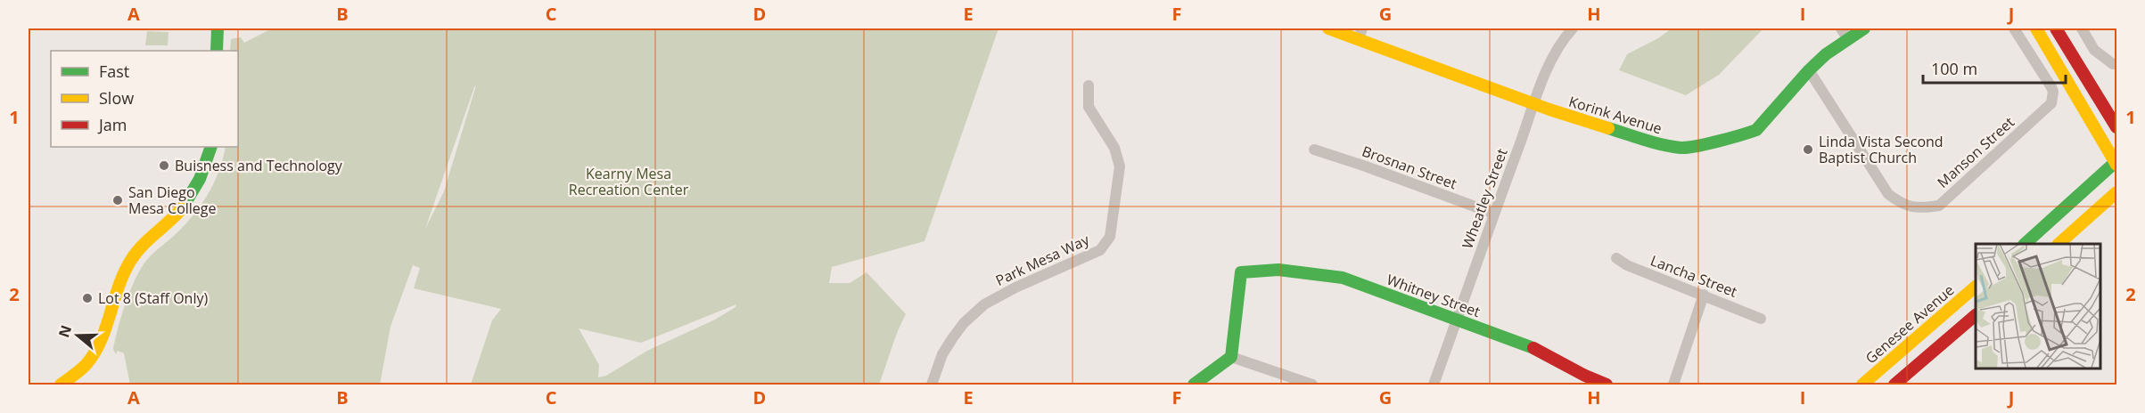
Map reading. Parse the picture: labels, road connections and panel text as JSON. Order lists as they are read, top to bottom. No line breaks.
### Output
{"streets":{"street":["Korink Avenue","Manson Street","Brosnan Street","Wheatley Street","Park Mesa Way","Lancha Street","Whitney Street","Genesee Avenue"]},"crossings":[["Korink Avenue","Manson Street"],["Korink Avenue","Wheatley Street"],["Brosnan Street","Wheatley Street"],["Wheatley Street","Whitney Street"]],"parks":["Kearny Mesa Recreation Center"],"places":["Linda Vista Second Baptist Church","Buisness and Technology","San Diego Mesa College","Lot 8 (Staff Only)"],"legend":["Fast","Slow","Jam"],"scale_bar":"100 m","north":"left","grid":{"columns":["A","B","C","D","E","F","G","H","I","J"],"rows":["1","2"]}}
